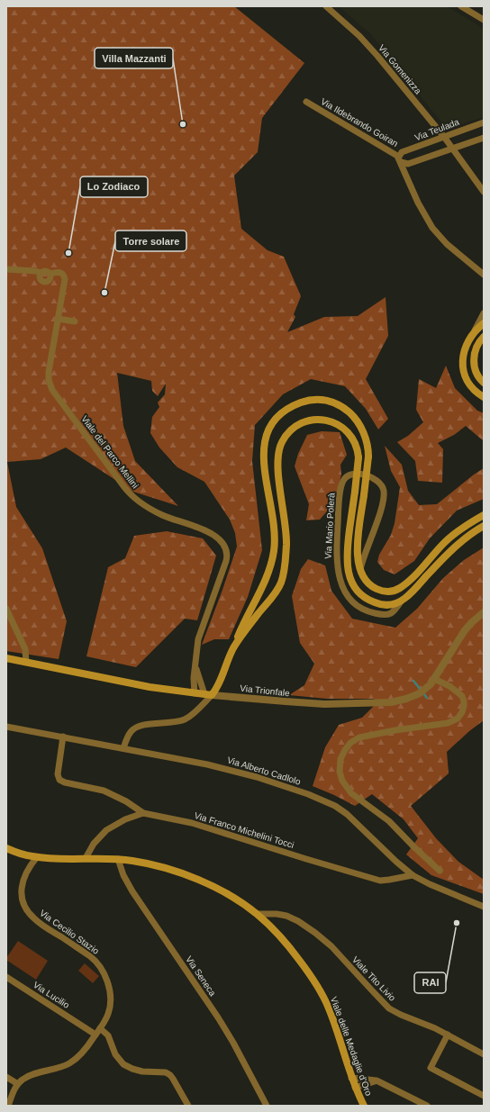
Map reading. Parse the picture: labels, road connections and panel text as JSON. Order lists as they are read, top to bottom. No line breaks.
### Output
{"streets":{"main road":["Via Trionfale","Viale delle Medaglie d'Oro"],"street":["Via Gomenizza","Via Ildebrando Goiran","Via Teulada","Viale del Parco Mellini","Via Mario Polerà","Via Alberto Cadlolo","Via Franco Michelini Tocci","Via Cecilio Stazio","Via Seneca","Viale Tito Livio","Via Lucilio"]},"crossings":[["Via Gomenizza","Via Teulada"],["Via Ildebrando Goiran","Via Teulada"],["Viale del Parco Mellini","Via Trionfale"],["Via Alberto Cadlolo","Via Franco Michelini Tocci"],["Via Cecilio Stazio","Via Lucilio"],["Via Cecilio Stazio","Viale delle Medaglie d'Oro"],["Via Seneca","Viale delle Medaglie d'Oro"],["Viale Tito Livio","Viale delle Medaglie d'Oro"]],"places":["Villa Mazzanti","Lo Zodiaco","Torre solare","RAI"]}
